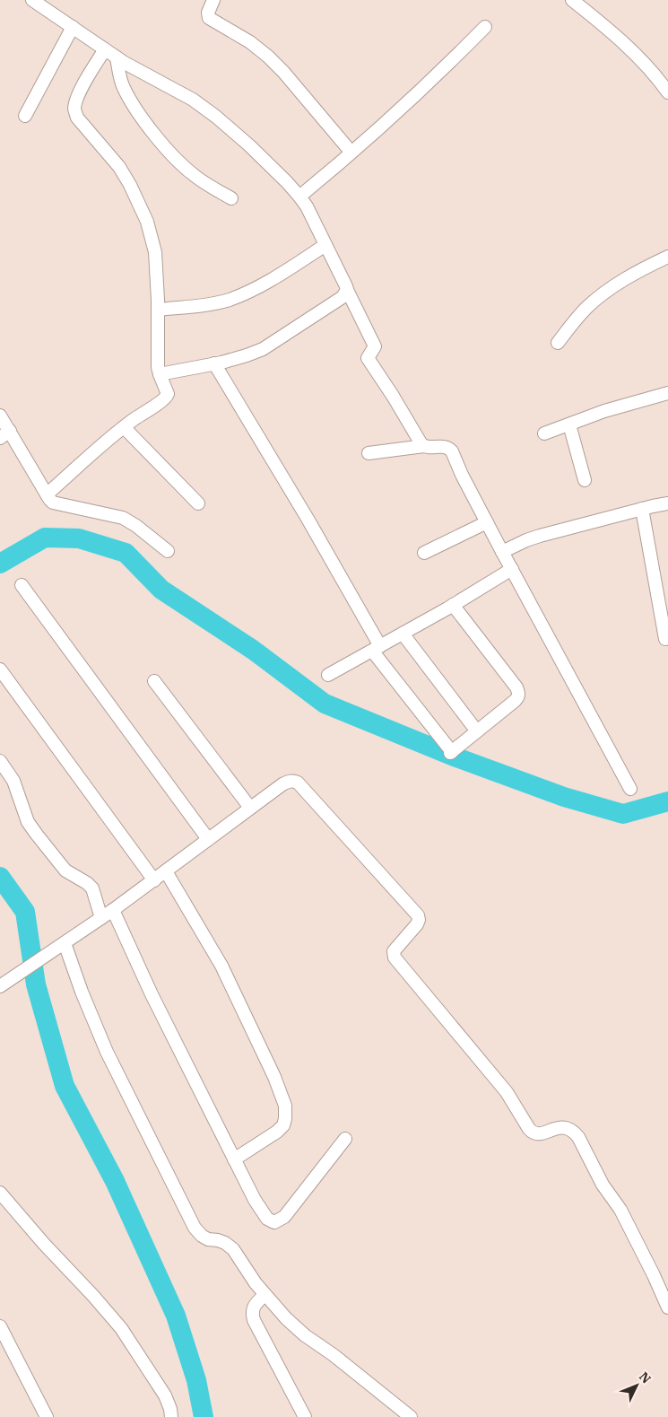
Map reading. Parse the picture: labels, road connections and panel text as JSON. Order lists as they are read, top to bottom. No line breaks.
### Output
{"north":"top right"}
